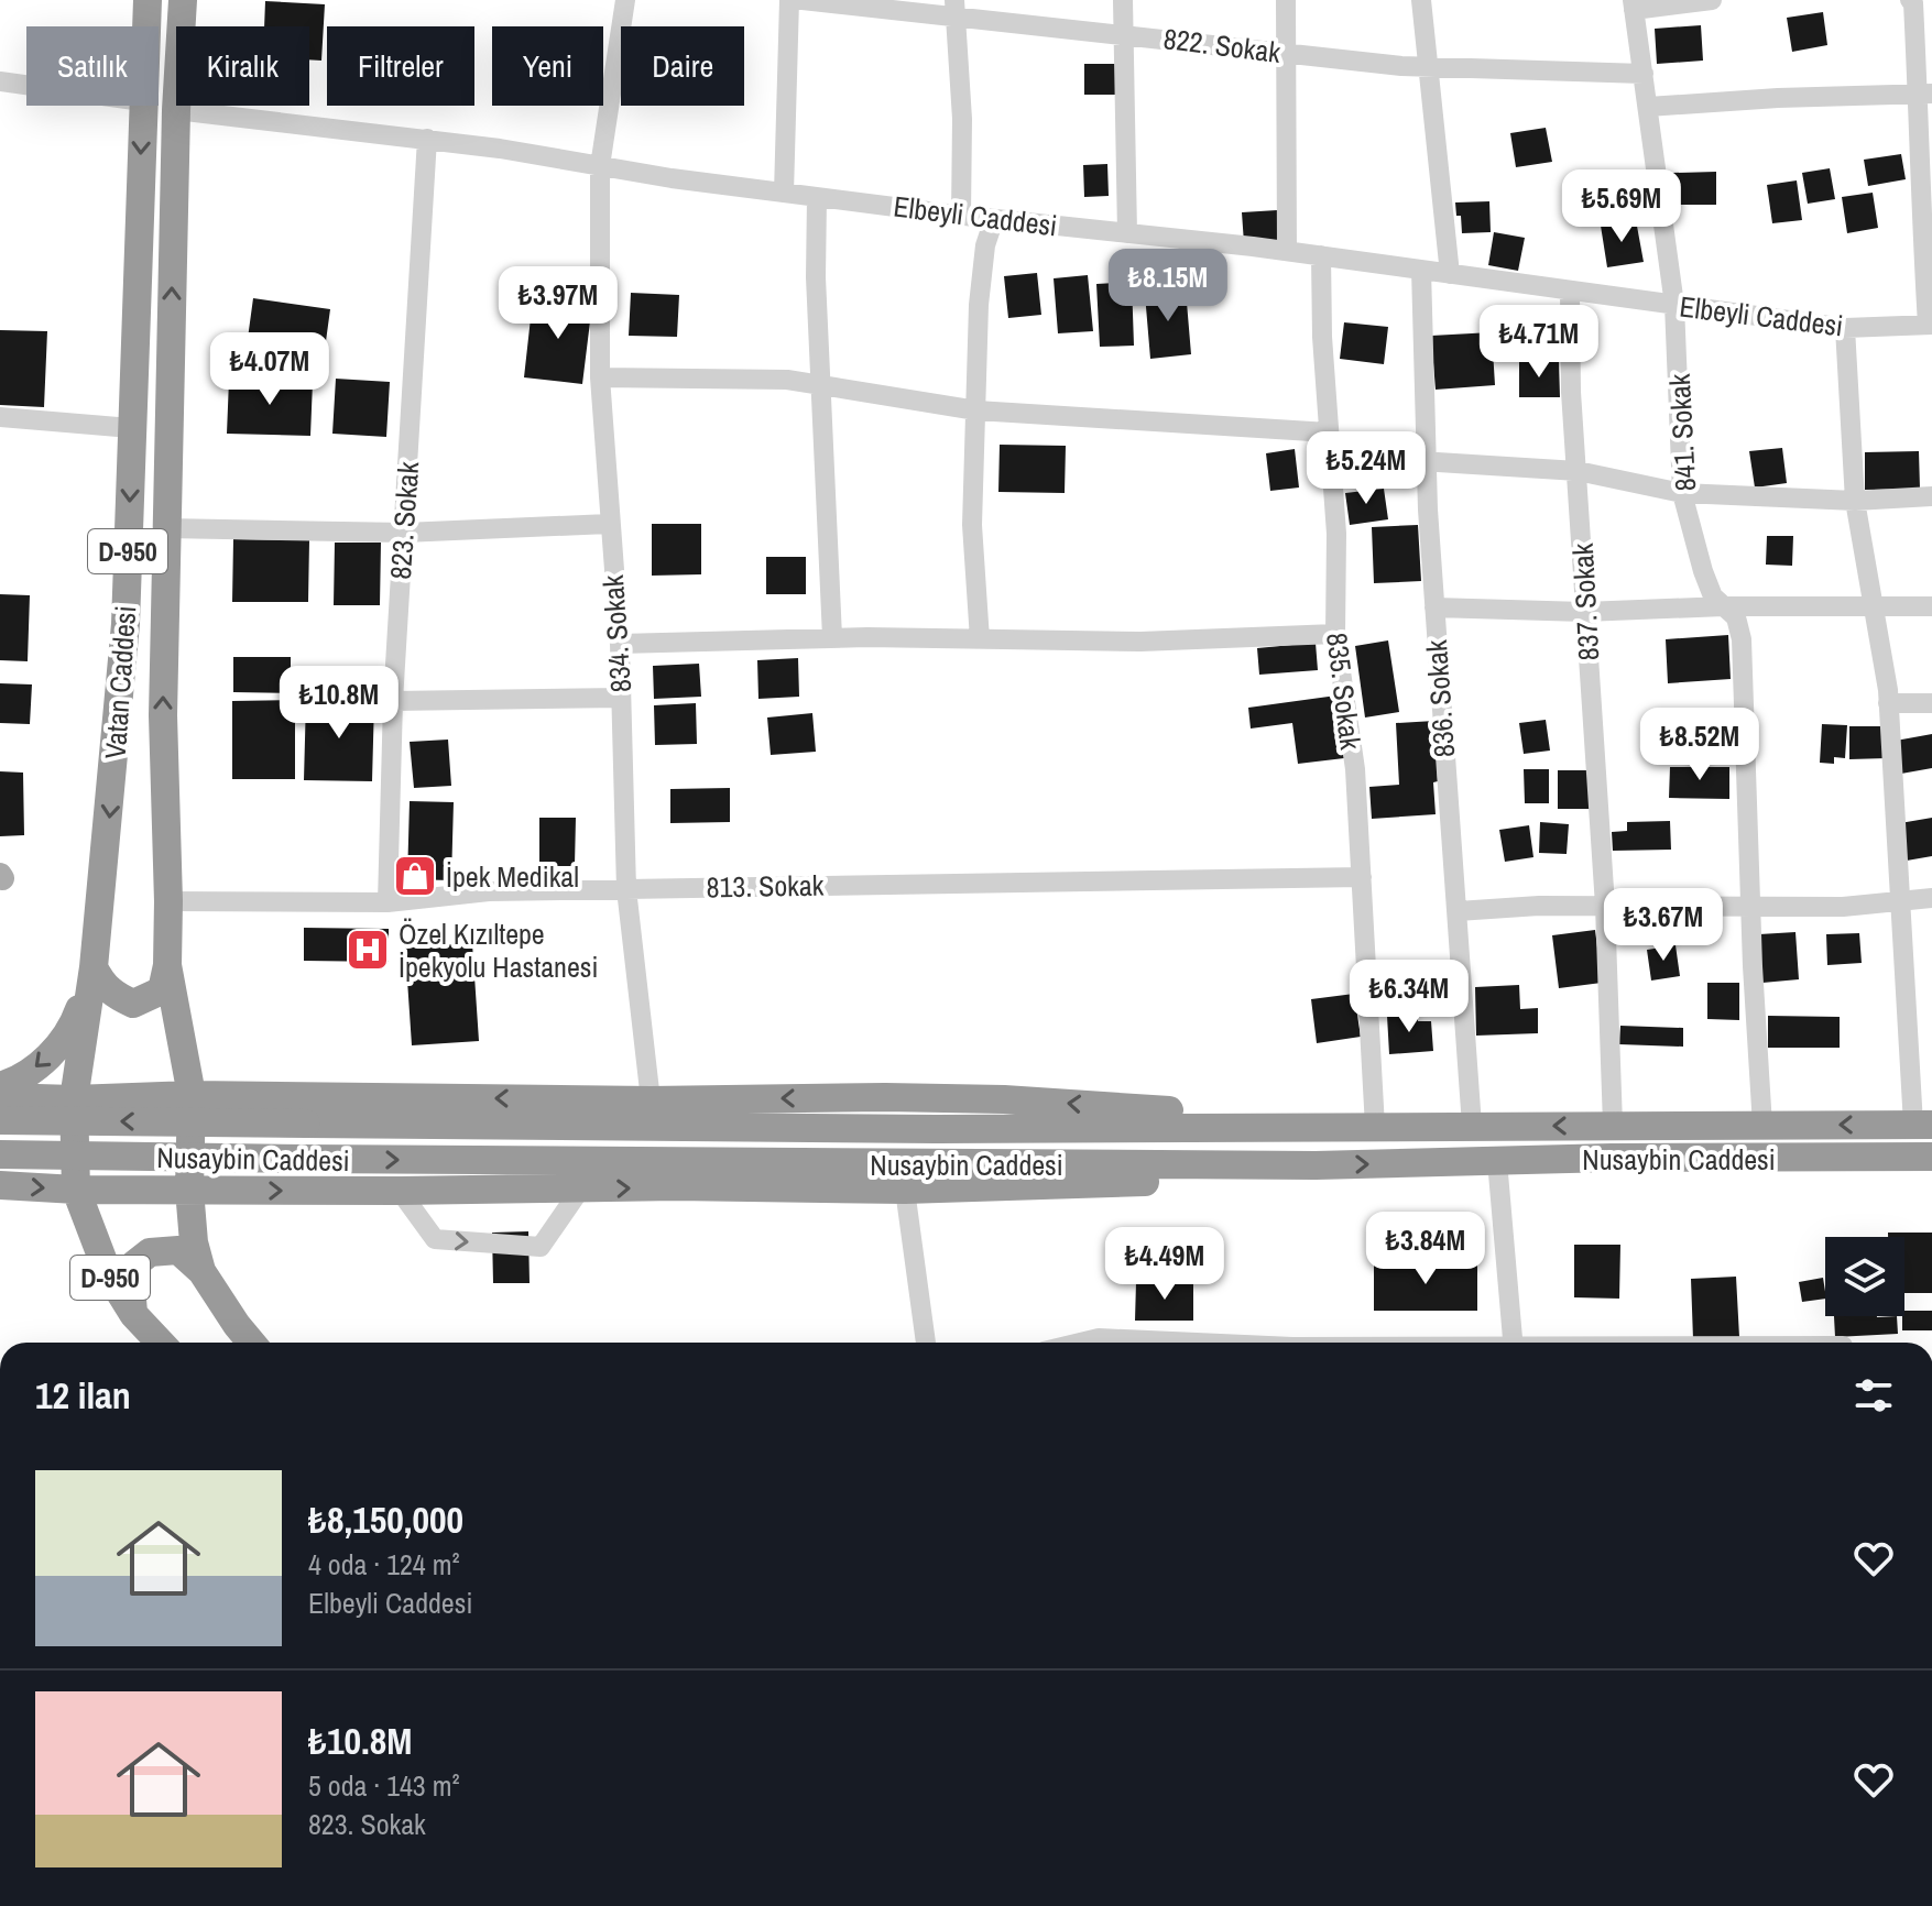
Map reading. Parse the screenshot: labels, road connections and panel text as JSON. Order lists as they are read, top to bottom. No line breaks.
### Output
{"streets":{"highway":["D-950","Vatan Caddesi","Nusaybin Caddesi"],"street":["822. Sokak","Elbeyli Caddesi","841. Sokak","823. Sokak","837. Sokak","834. Sokak","835. Sokak","836. Sokak","813. Sokak"]},"crossings":[["822. Sokak","841. Sokak"],["Elbeyli Caddesi","841. Sokak"],["Elbeyli Caddesi","823. Sokak"],["Elbeyli Caddesi","837. Sokak"],["Elbeyli Caddesi","834. Sokak"],["Elbeyli Caddesi","Vatan Caddesi"],["Elbeyli Caddesi","835. Sokak"],["Elbeyli Caddesi","836. Sokak"],["841. Sokak","Nusaybin Caddesi"],["823. Sokak","813. Sokak"],["D-950","Vatan Caddesi"],["837. Sokak","Nusaybin Caddesi"],["834. Sokak","813. Sokak"],["Vatan Caddesi","813. Sokak"],["835. Sokak","813. Sokak"],["835. Sokak","Nusaybin Caddesi"],["836. Sokak","Nusaybin Caddesi"]],"places":{"shop":["İpek Medikal"],"hospital":["Özel Kızıltepe İpekyolu Hastanesi"]},"page":{"chip":["Satılık","Kiralık","Filtreler","Yeni","Daire"],"price":["₺5.69M","₺8.15M","₺3.97M","₺4.71M","₺4.07M","₺5.24M","₺10.8M","₺8.52M","₺3.67M","₺6.34M","₺3.84M","₺4.49M"],"heading":"12 ilan","list":[{"name":"₺8,150,000","note":"4 oda · 124 m² · Elbeyli Caddesi"},{"name":"₺10.8M","note":"5 oda · 143 m² · 823. Sokak"}]}}
